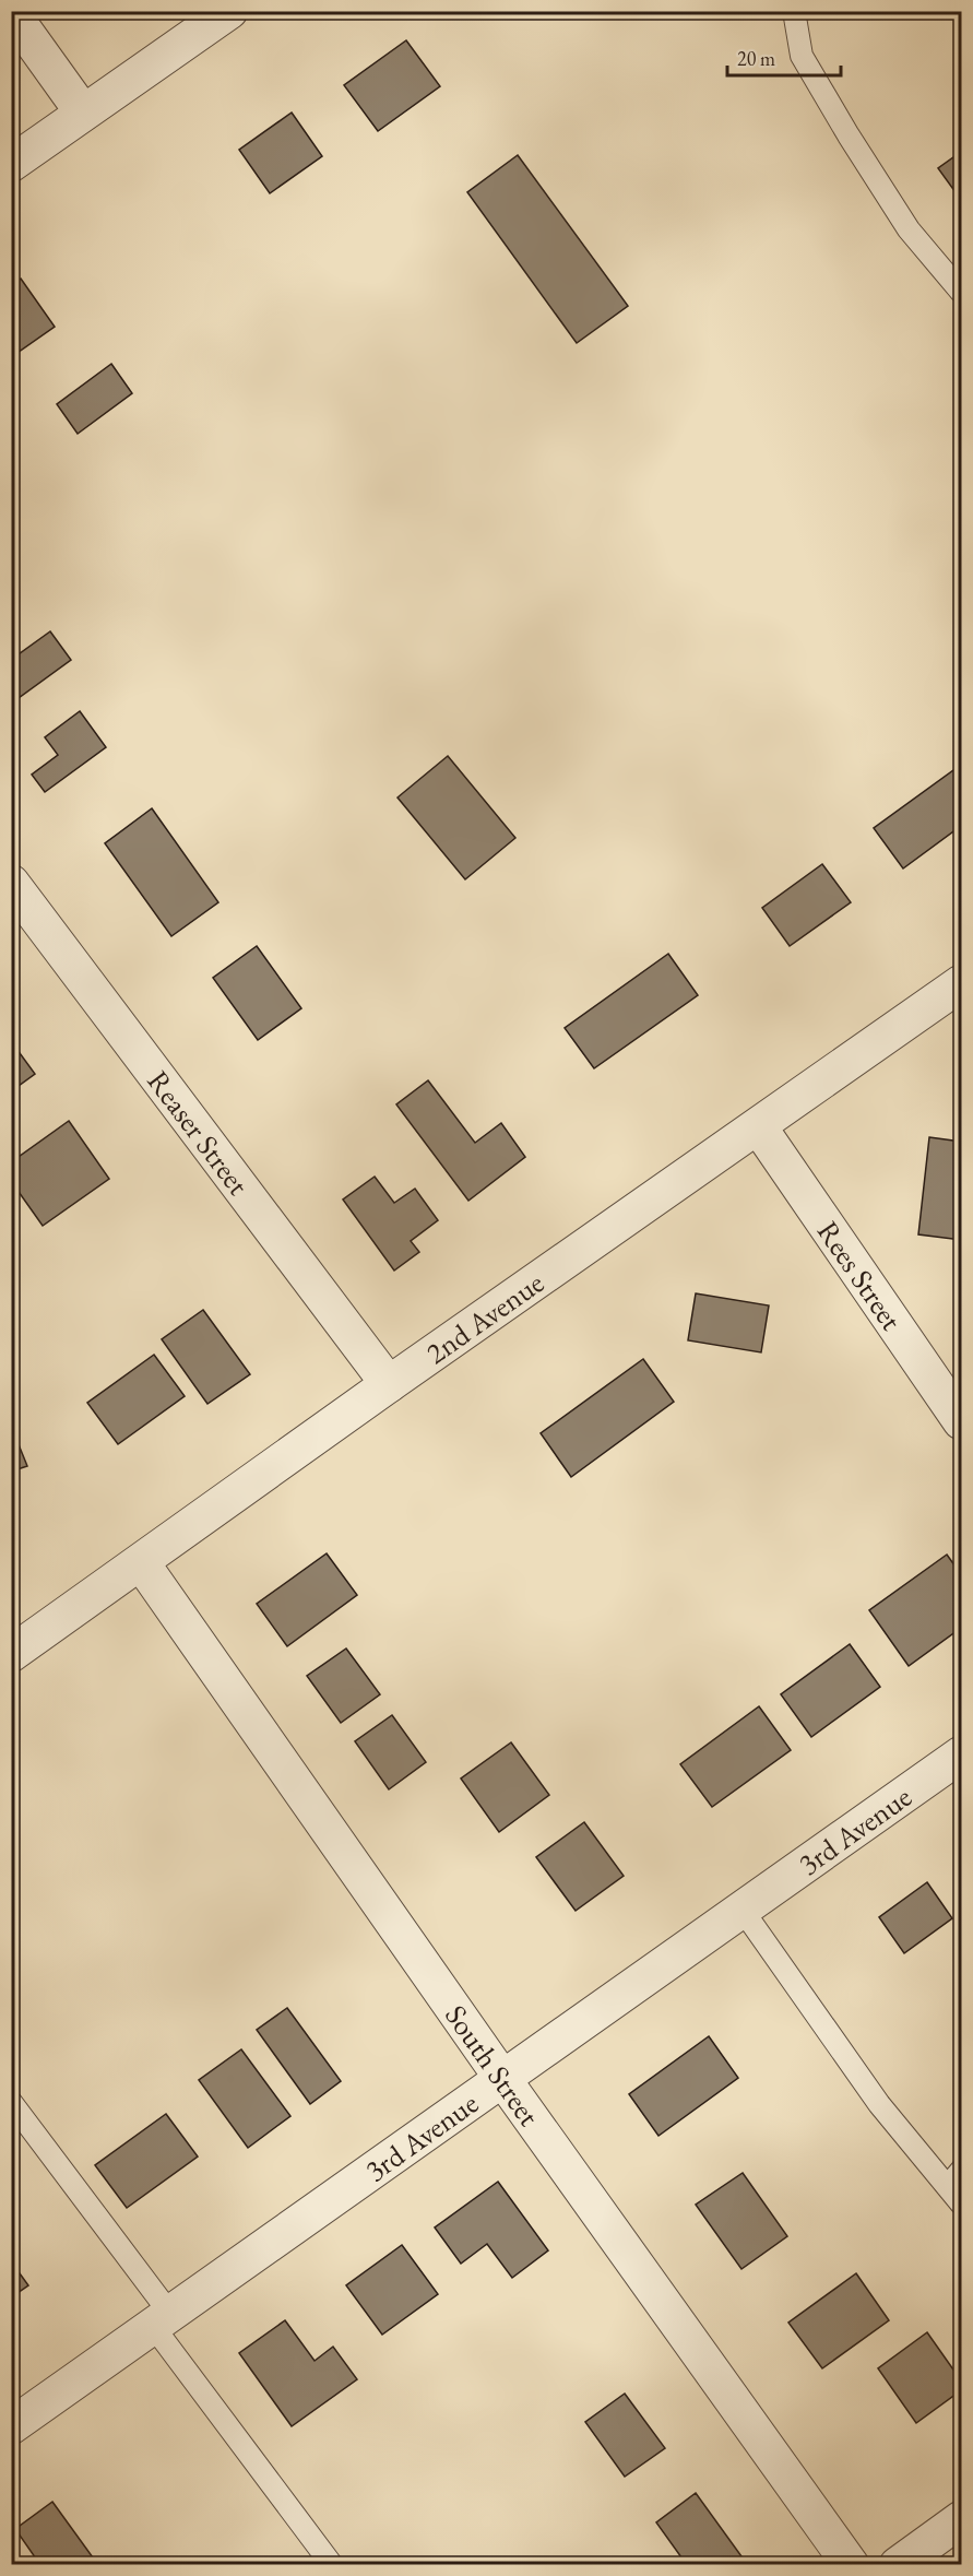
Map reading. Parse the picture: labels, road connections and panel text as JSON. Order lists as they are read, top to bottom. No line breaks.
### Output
{"streets":{"street":["Reaser Street","Rees Street","2nd Avenue","3rd Avenue","South Street"]},"crossings":[["Reaser Street","2nd Avenue"],["Rees Street","2nd Avenue"],["2nd Avenue","South Street"],["3rd Avenue","South Street"]],"scale_bar":"20 m"}
